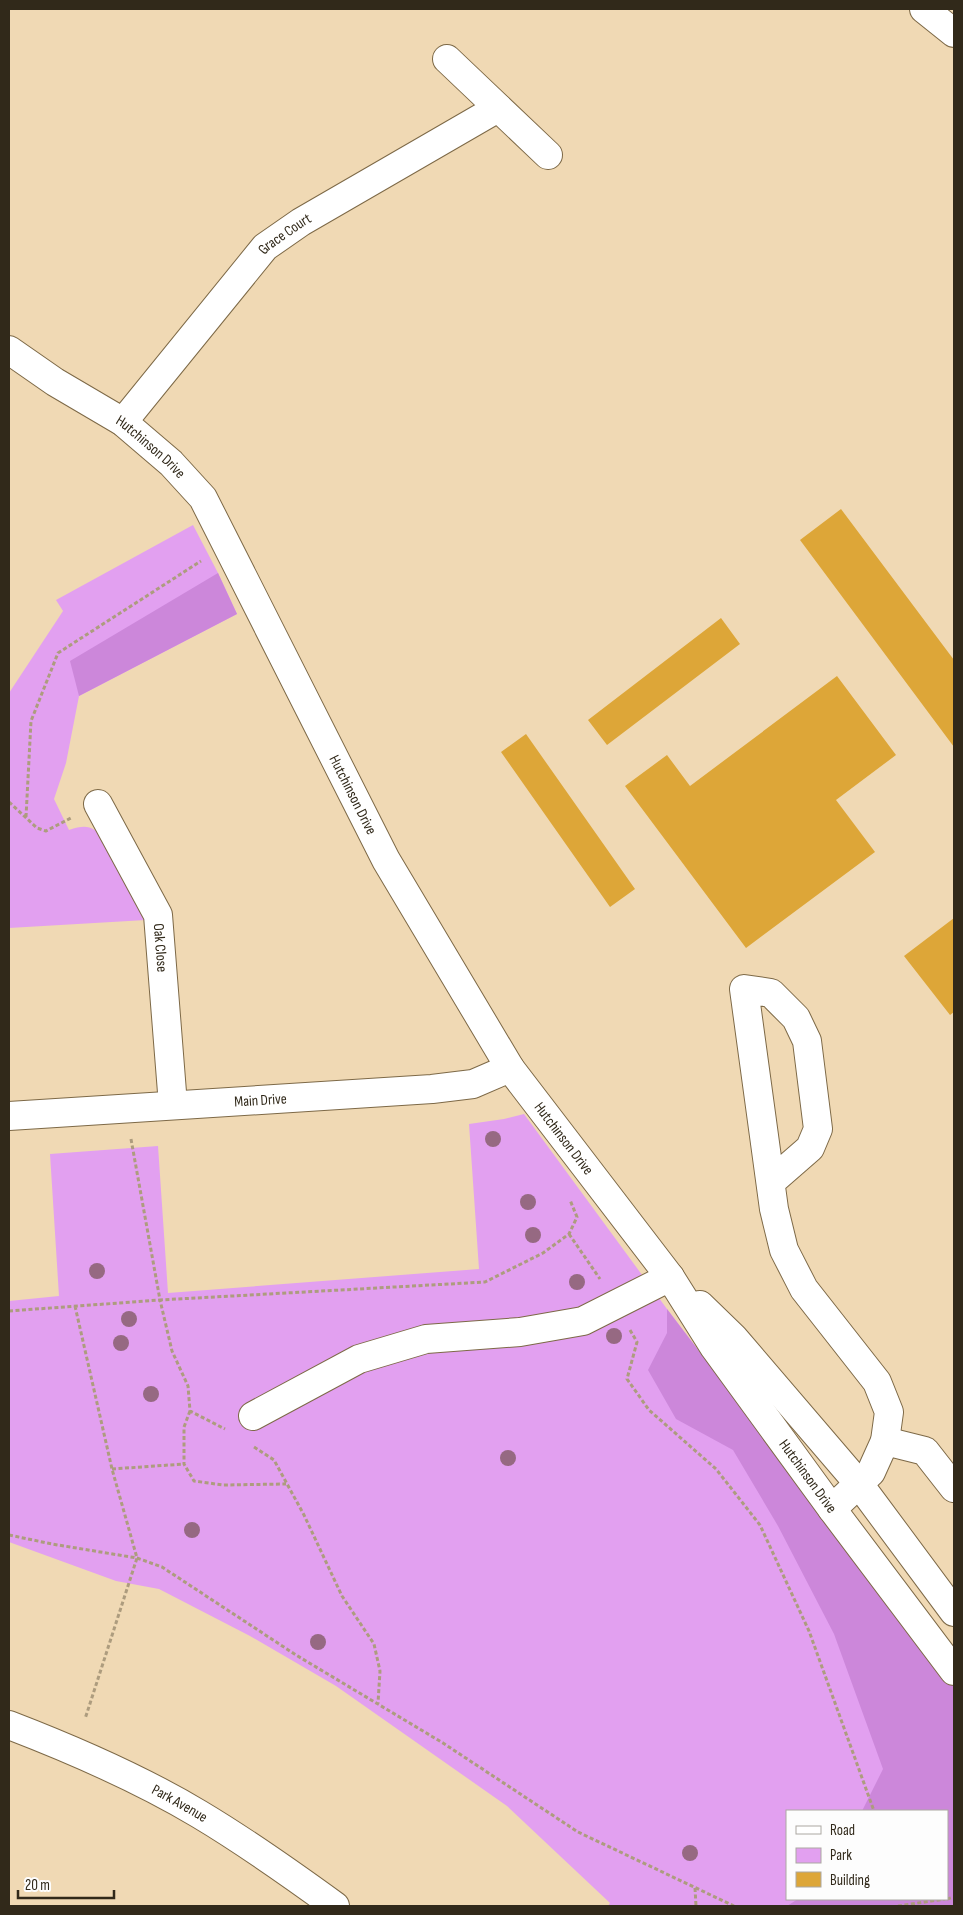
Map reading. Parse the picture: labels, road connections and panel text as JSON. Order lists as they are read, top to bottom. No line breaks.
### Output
{"streets":{"street":["Grace Court","Hutchinson Drive","Oak Close","Main Drive","Park Avenue"]},"crossings":[["Grace Court","Hutchinson Drive"],["Hutchinson Drive","Main Drive"],["Oak Close","Main Drive"]],"legend":["Road","Park","Building"],"scale_bar":"20 m"}
